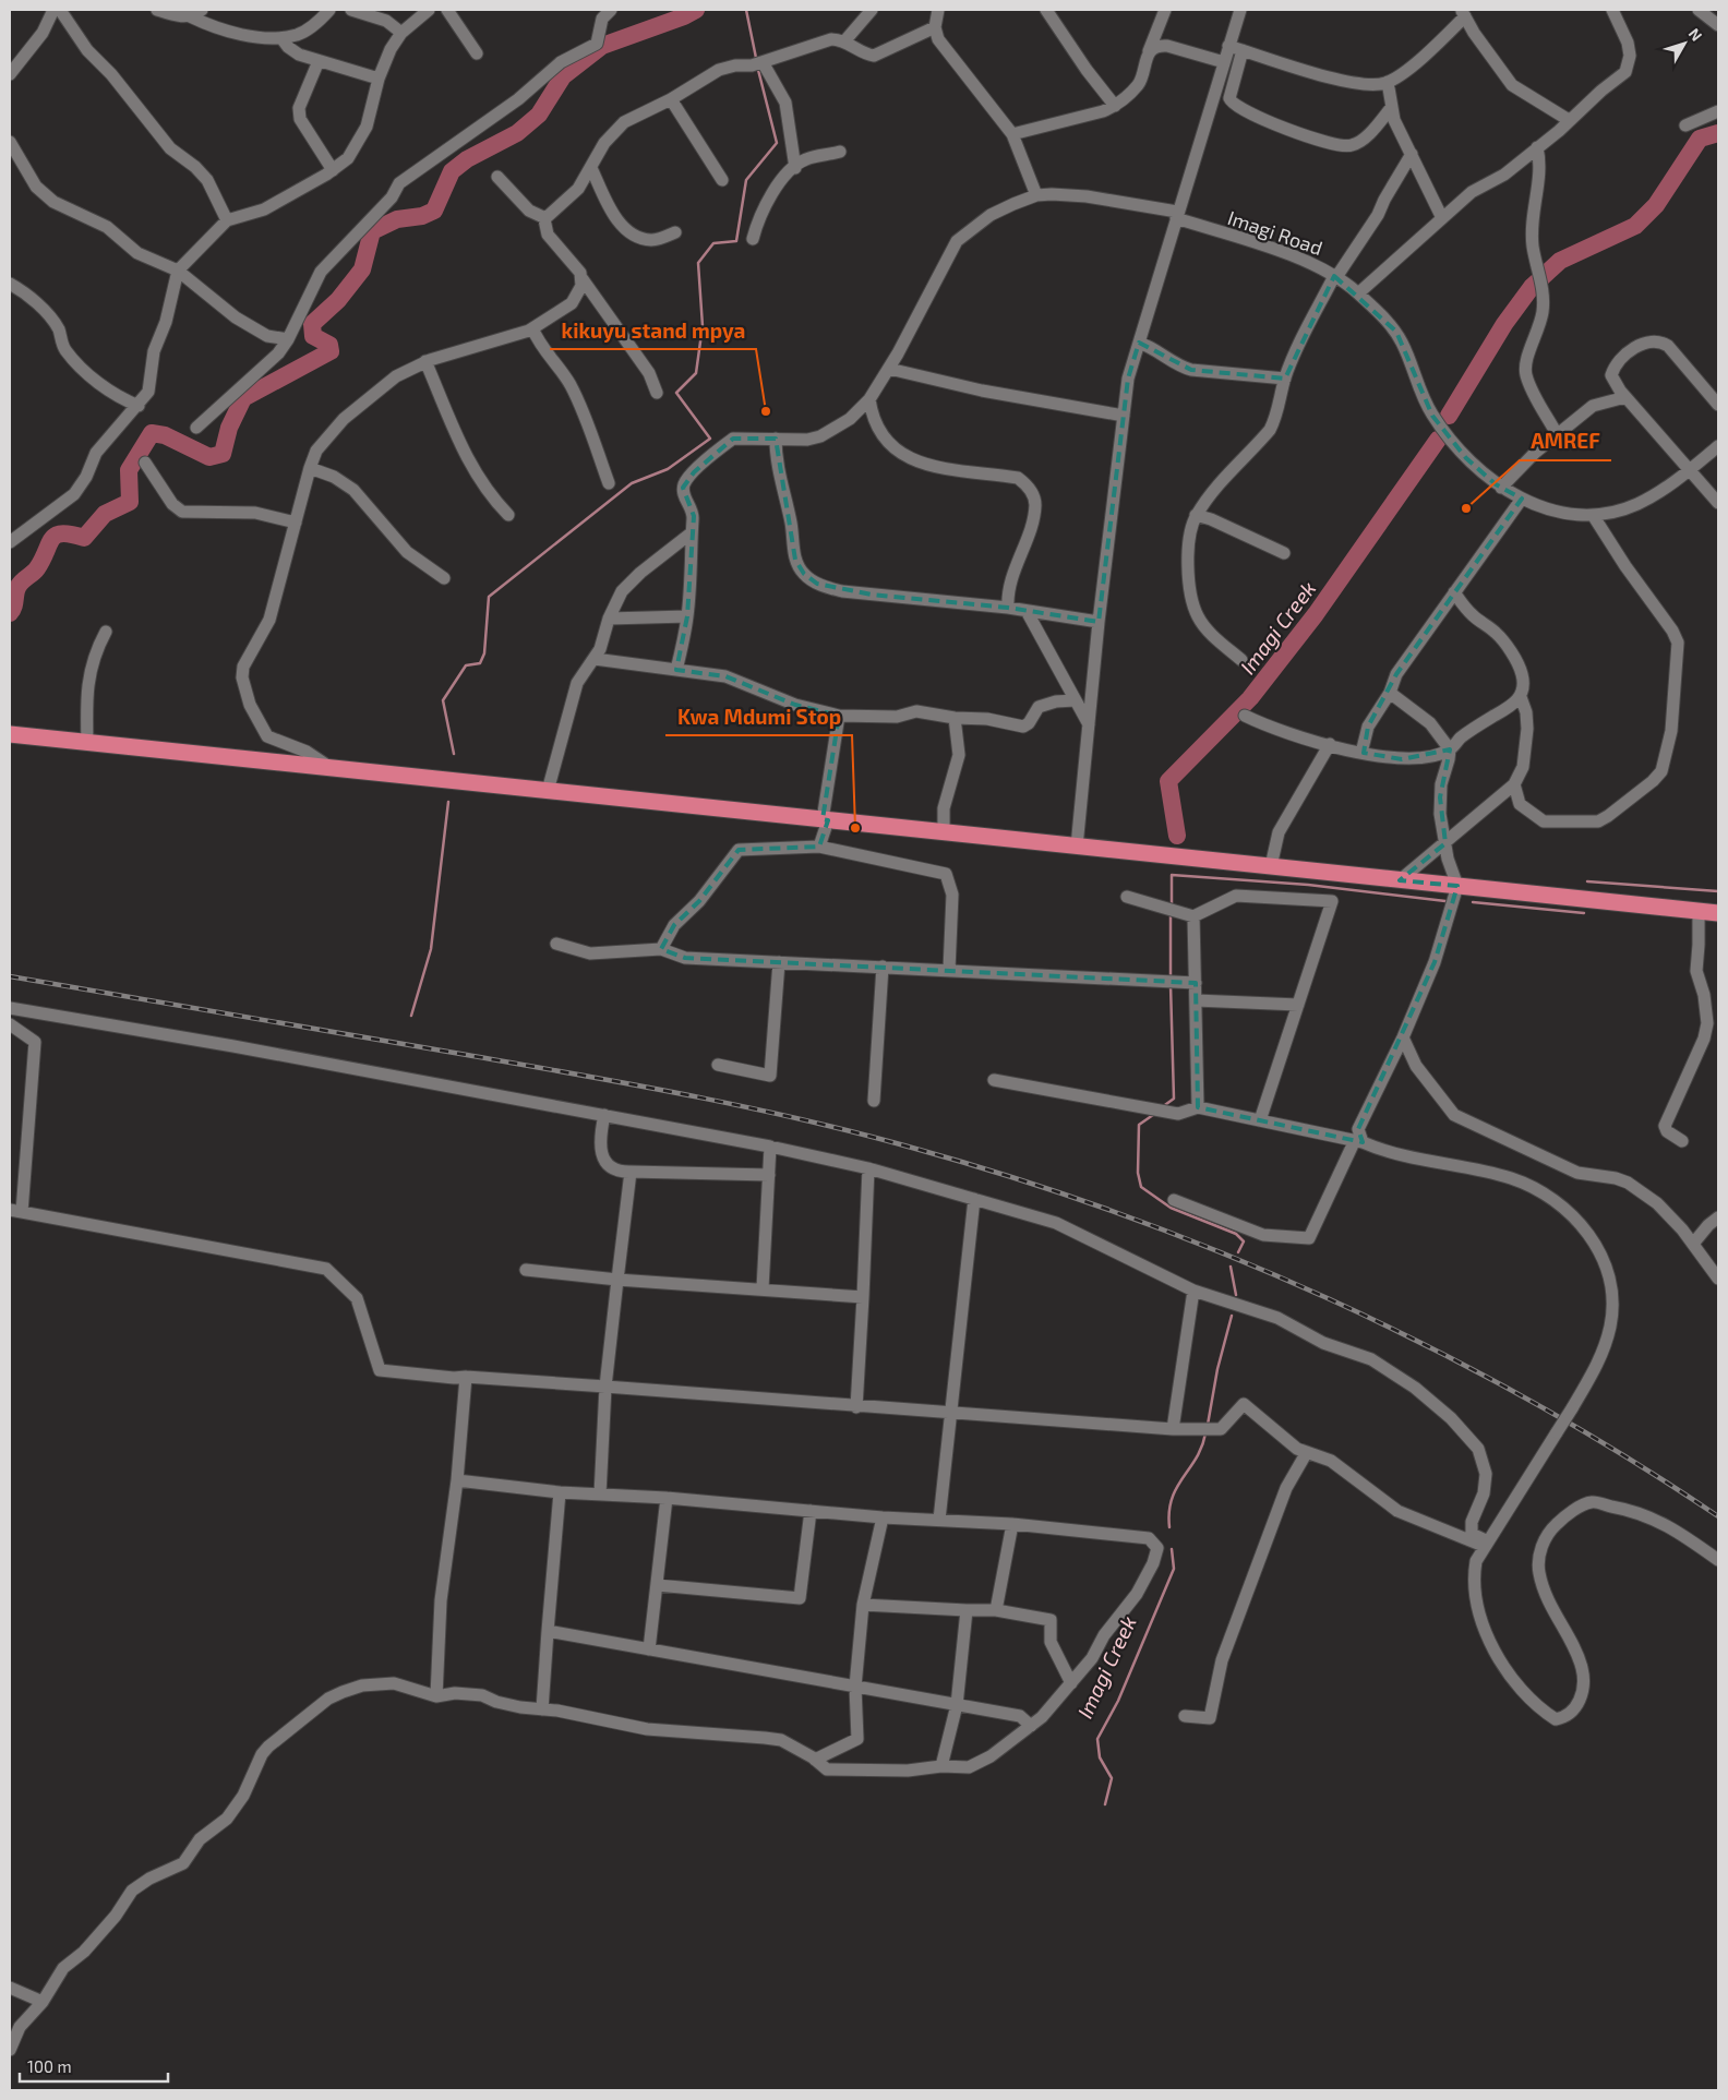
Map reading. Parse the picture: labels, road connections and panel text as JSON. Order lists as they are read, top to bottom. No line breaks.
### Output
{"streets":{"street":["Imagi Road"]},"water":["Imagi Creek"],"places":["kikuyu stand mpya","AMREF","Kwa Mdumi Stop"],"scale_bar":"100 m","north":"top right"}
